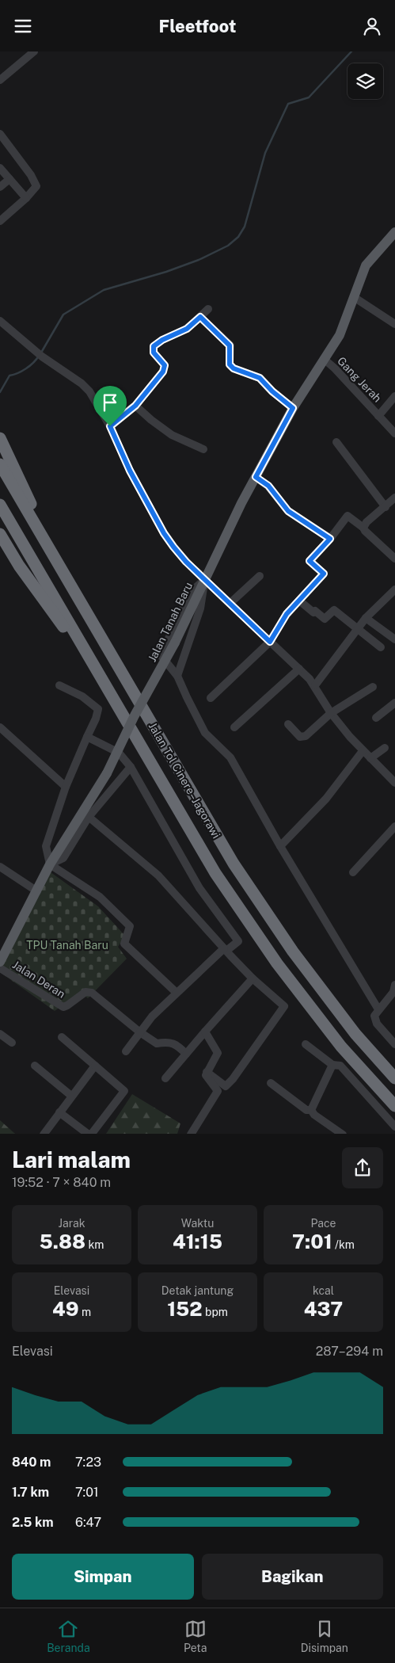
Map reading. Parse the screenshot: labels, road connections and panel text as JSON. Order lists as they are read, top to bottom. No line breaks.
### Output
{"streets":{"highway":["Jalan Tol Cinere–Jagorawi"],"main road":["Jalan Tanah Baru"],"street":["Gang Jerah","Jalan Deran"]},"crossings":[["Gang Jerah","Jalan Tanah Baru"]],"parks":["TPU Tanah Baru"],"page":{"header":"Fleetfoot","heading":["Lari malam","19:52 · 7 × 840 m"],"stats":[["Jarak","5.88 km"],["Waktu","41:15"],["Pace","7:01 /km"],["Elevasi","49 m"],["Detak jantung","152 bpm"],["kcal","437"]],"chart":["Elevasi","287–294 m"],"list":[{"name":"840 m","note":"7:23"},{"name":"1.7 km","note":"7:01"},{"name":"2.5 km","note":"6:47"}],"buttons":["Simpan","Bagikan"],"tabs":["Beranda","Peta","Disimpan"]}}
